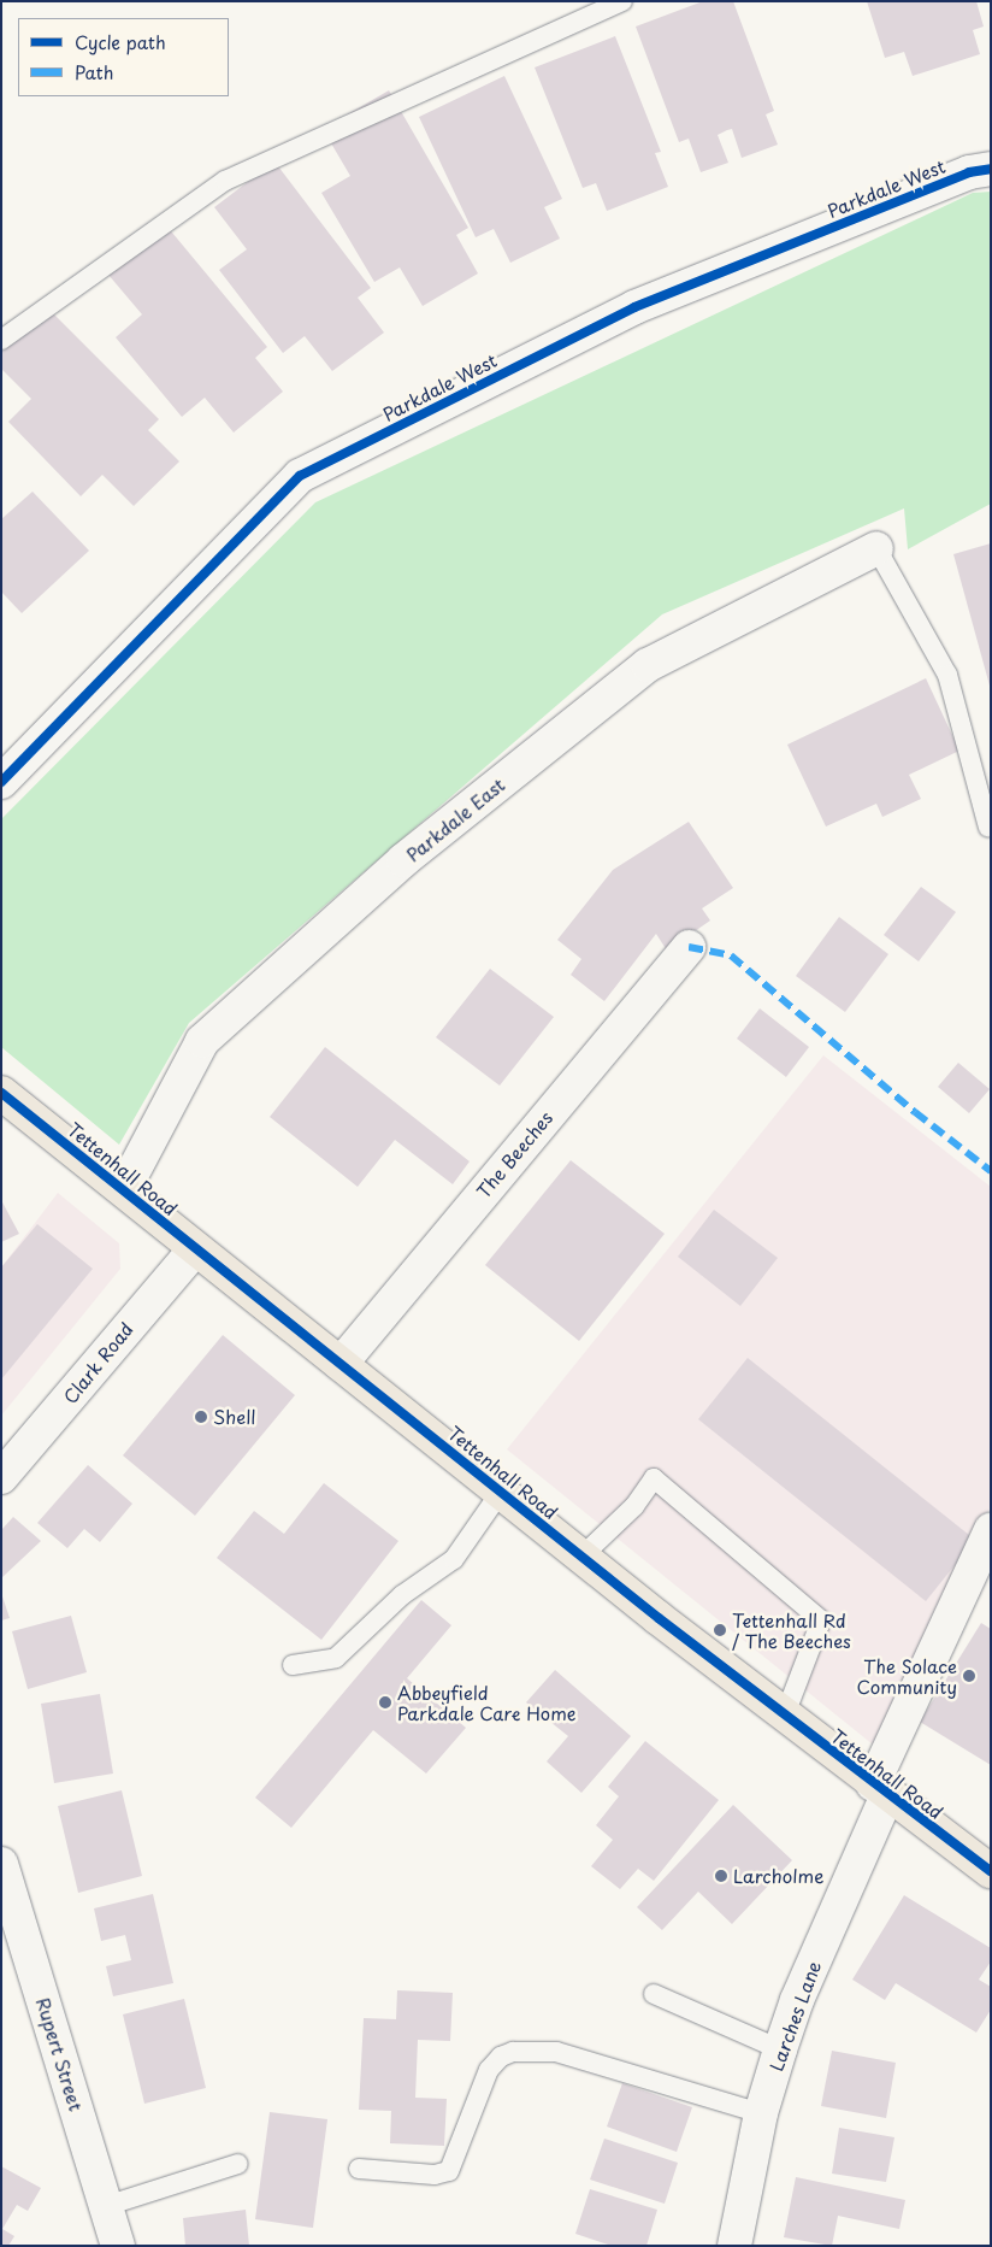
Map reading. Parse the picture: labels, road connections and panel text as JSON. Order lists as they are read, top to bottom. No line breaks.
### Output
{"streets":{"highway":["Tettenhall Road"],"street":["Parkdale West","Parkdale East","The Beeches","Clark Road","Larches Lane","Rupert Street"]},"crossings":[["Parkdale East","Tettenhall Road"],["The Beeches","Tettenhall Road"],["Tettenhall Road","Clark Road"],["Tettenhall Road","Larches Lane"]],"places":["Shell","Tettenhall Rd / The Beeches","The Solace Community","Abbeyfield Parkdale Care Home","Larcholme"],"legend":["Cycle path","Path"]}
